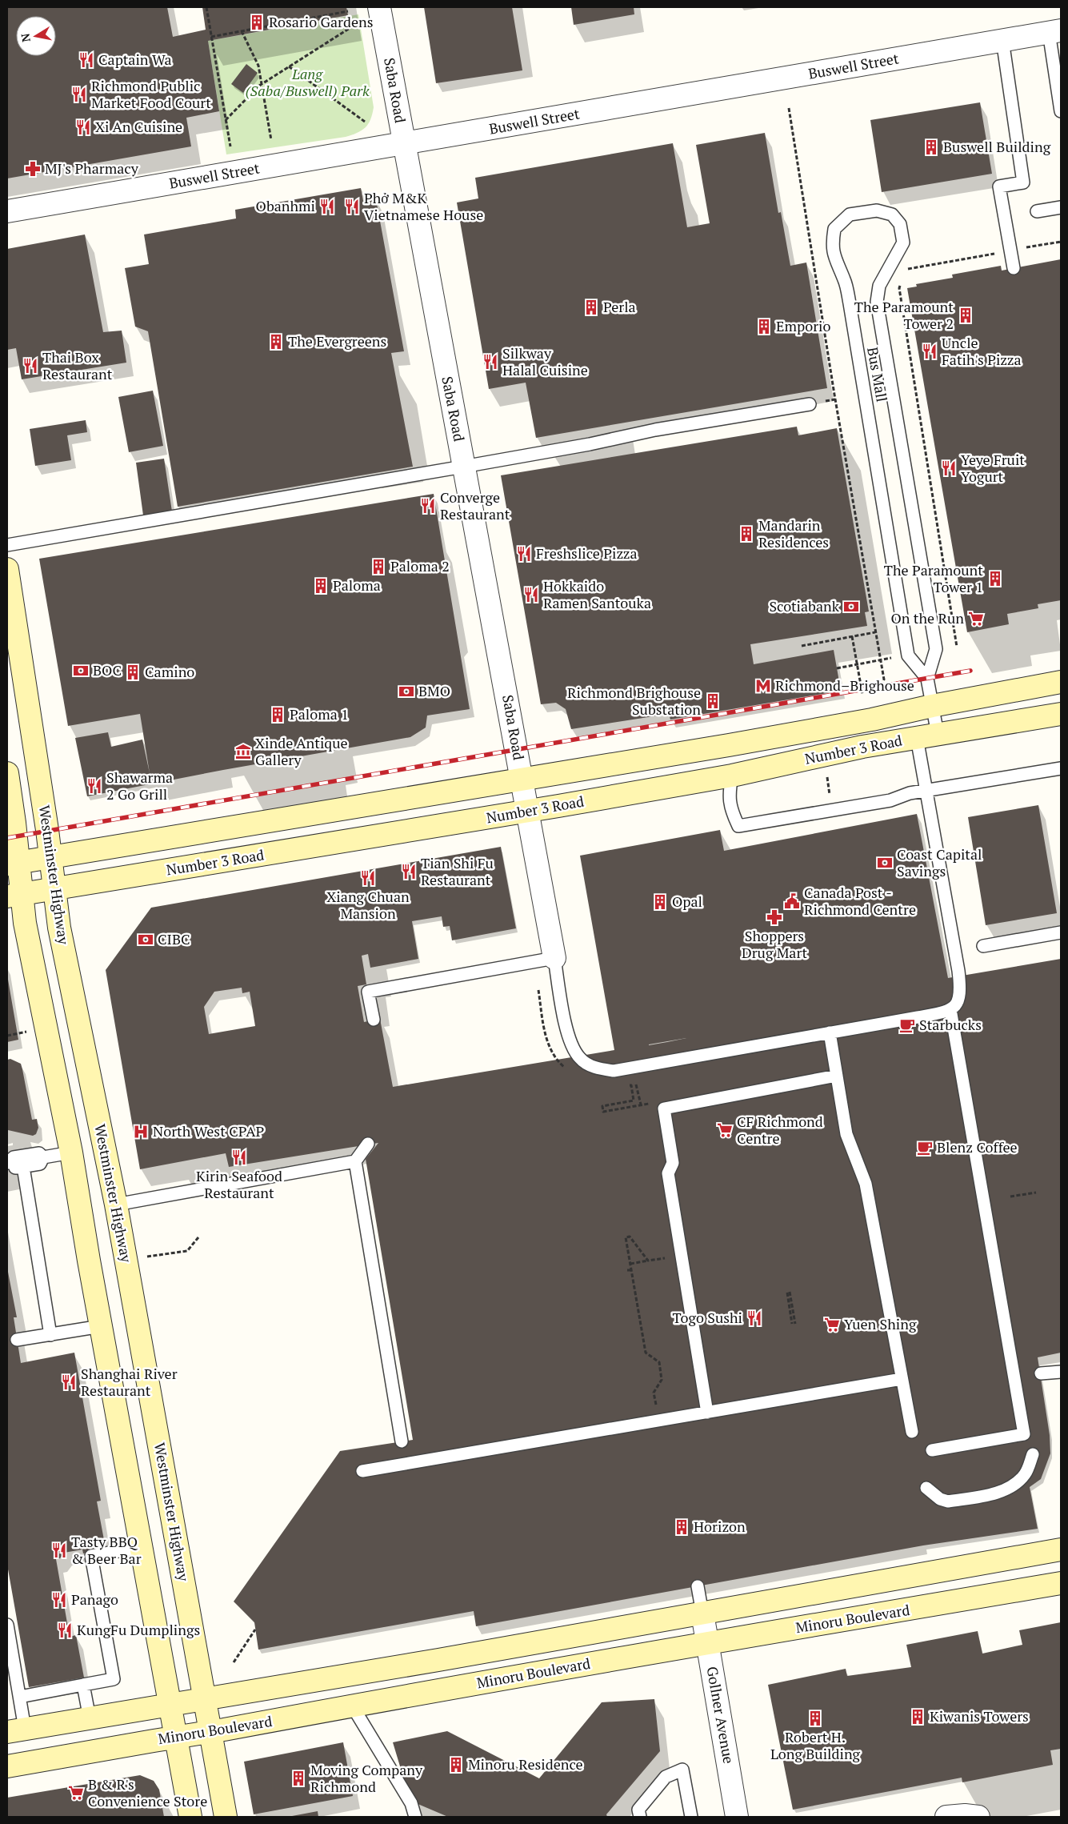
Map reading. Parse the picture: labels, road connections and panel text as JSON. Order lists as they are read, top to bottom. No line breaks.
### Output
{"streets":{"main road":["Number 3 Road","Westminster Highway","Minoru Boulevard"],"street":["Buswell Street","Saba Road","Gollner Avenue"],"lane":["Bus Mall"]},"crossings":[["Buswell Street","Saba Road"],["Saba Road","Number 3 Road"],["Bus Mall","Number 3 Road"],["Number 3 Road","Westminster Highway"],["Westminster Highway","Minoru Boulevard"],["Minoru Boulevard","Gollner Avenue"]],"parks":["Lang (Saba/Buswell) Park"],"places":{"building":["Rosario Gardens","Buswell Building","Perla","The Paramount Tower 2","Emporio","The Evergreens","Mandarin Residences","Paloma 2","The Paramount Tower 1","Paloma","Camino","Richmond Brighouse Substation","Paloma 1","Opal","Horizon","Kiwanis Towers","Robert H. Long Building","Minoru Residence","Moving Company Richmond"],"restaurant":["Captain Wa","Richmond Public Market Food Court","Xi An Cuisine","Obanhmi","Phở M&K Vietnamese House","Uncle Fatih's Pizza","Silkway Halal Cuisine","Thai Box Restaurant","Yeye Fruit Yogurt","Converge Restaurant","Freshslice Pizza","Hokkaido Ramen Santouka","Shawarma 2 Go Grill","Tian Shi Fu Restaurant","Xiang Chuan Mansion","Kirin Seafood Restaurant","Togo Sushi","Shanghai River Restaurant","Tasty BBQ & Beer Bar","Panago","KungFu Dumplings"],"pharmacy":["MJ's Pharmacy","Shoppers Drug Mart"],"bank":["Scotiabank","BOC","BMO","Coast Capital Savings","CIBC"],"supermarket":["On the Run","CF Richmond Centre","Yuen Shing","B & R's Convenience Store"],"metro station":["Richmond–Brighouse"],"museum":["Xinde Antique Gallery"],"public building":["Canada Post - Richmond Centre"],"cafe":["Starbucks","Blenz Coffee"],"hospital":["North West CPAP"]},"north":"left"}
